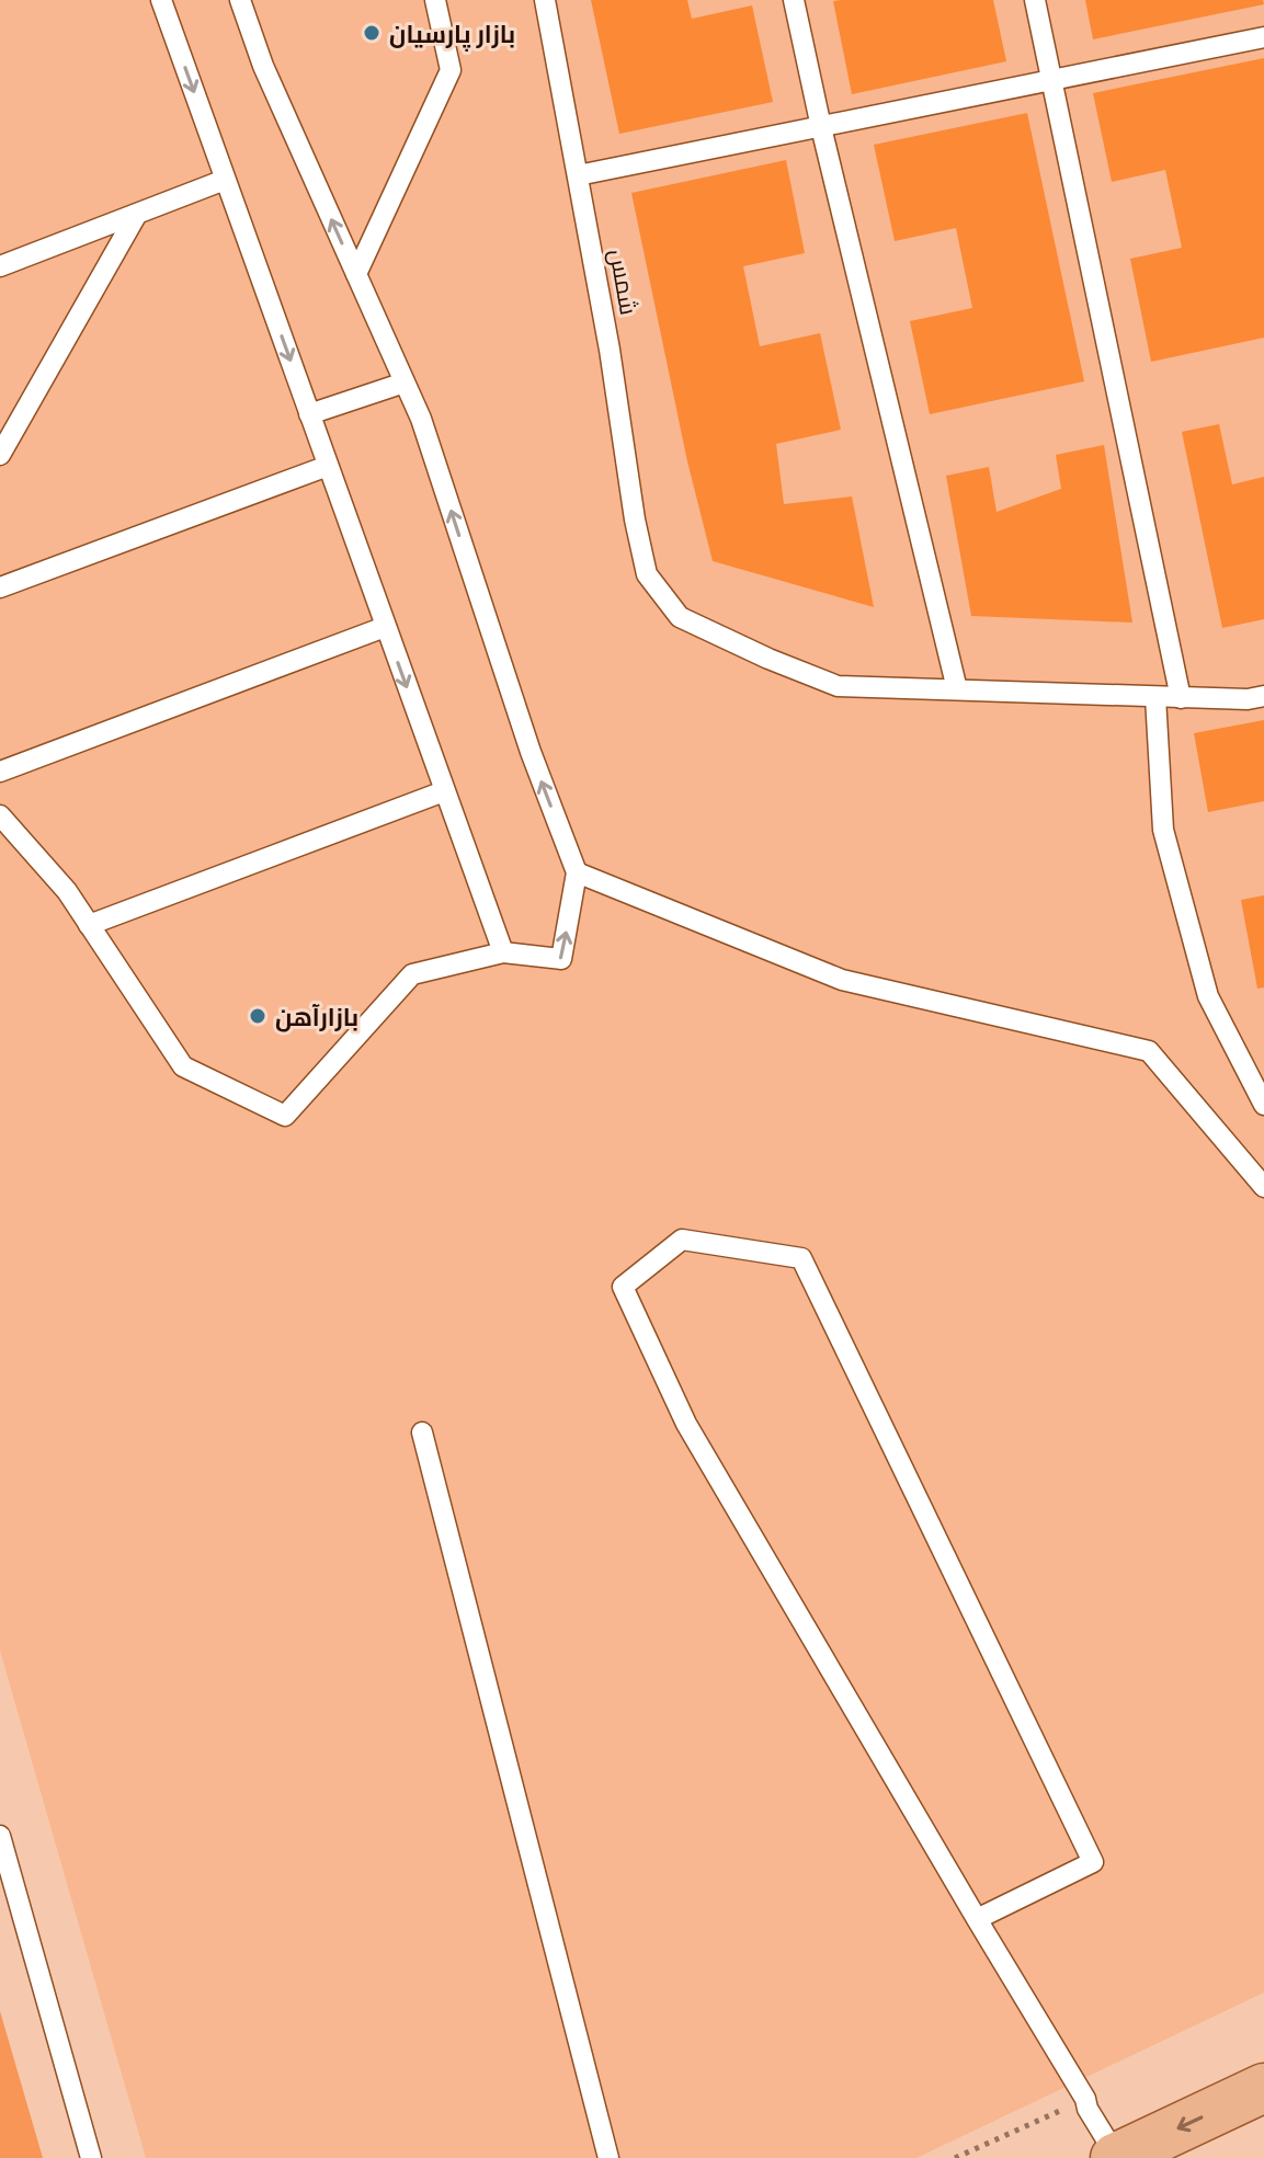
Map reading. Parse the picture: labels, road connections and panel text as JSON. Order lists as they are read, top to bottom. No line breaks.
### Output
{"streets":{"lane":["شمس"]},"places":["بازار پارسیان","بازارآهن"]}
